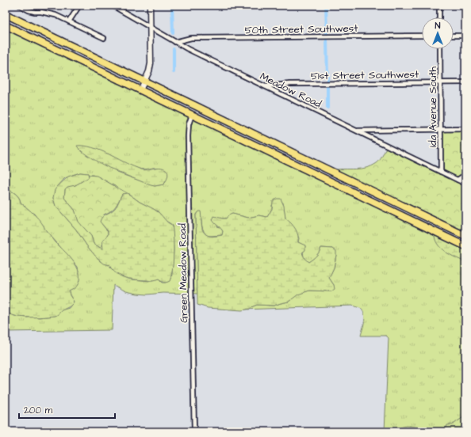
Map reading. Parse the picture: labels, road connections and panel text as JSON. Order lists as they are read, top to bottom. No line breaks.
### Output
{"streets":{"street":["50th Street Southwest","51st Street Southwest","Meadow Road","Ida Avenue South","Green Meadow Road"]},"crossings":[["50th Street Southwest","Meadow Road"],["51st Street Southwest","Meadow Road"],["51st Street Southwest","Ida Avenue South"],["Meadow Road","Ida Avenue South"]],"scale_bar":"200 m","north":"top"}
